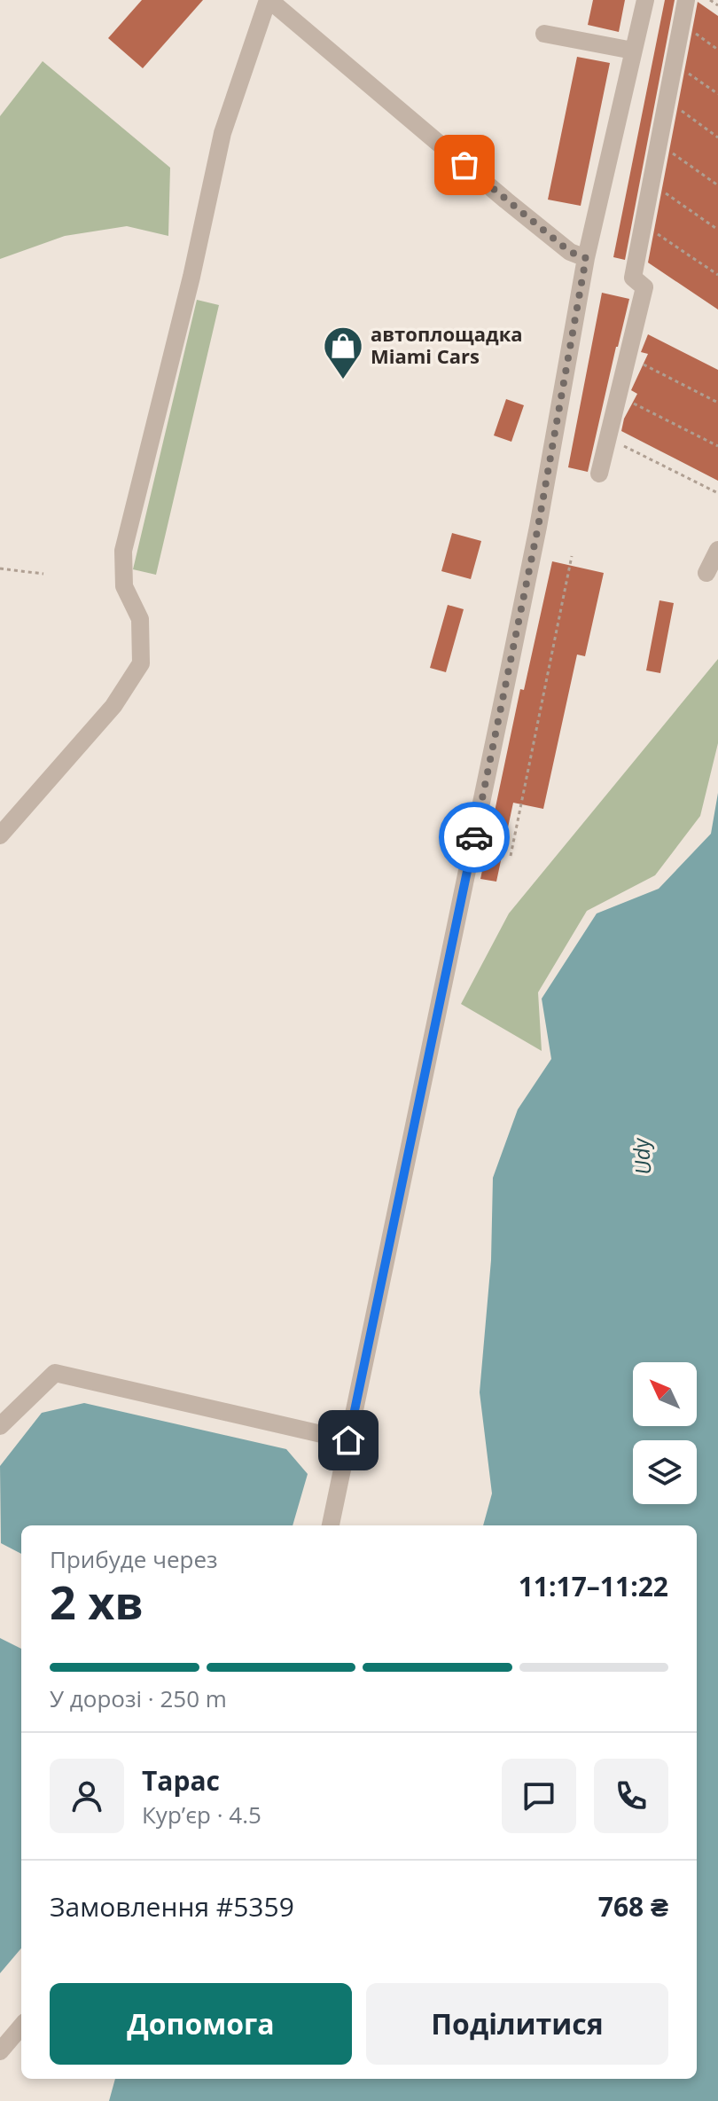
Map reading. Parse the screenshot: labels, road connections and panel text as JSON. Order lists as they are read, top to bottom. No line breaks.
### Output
{"water":["Udy"],"places":{"shop":["автоплощадка Miami Cars"]},"north":"top left","page":{"heading":["2 хв","Прибуде через","11:17–11:22"],"panel":["Тарас","Кур’єр · 4.5","Замовлення #5359","768 ₴"],"bar":"У дорозі · 250 m","buttons":["Допомога","Поділитися"]}}
